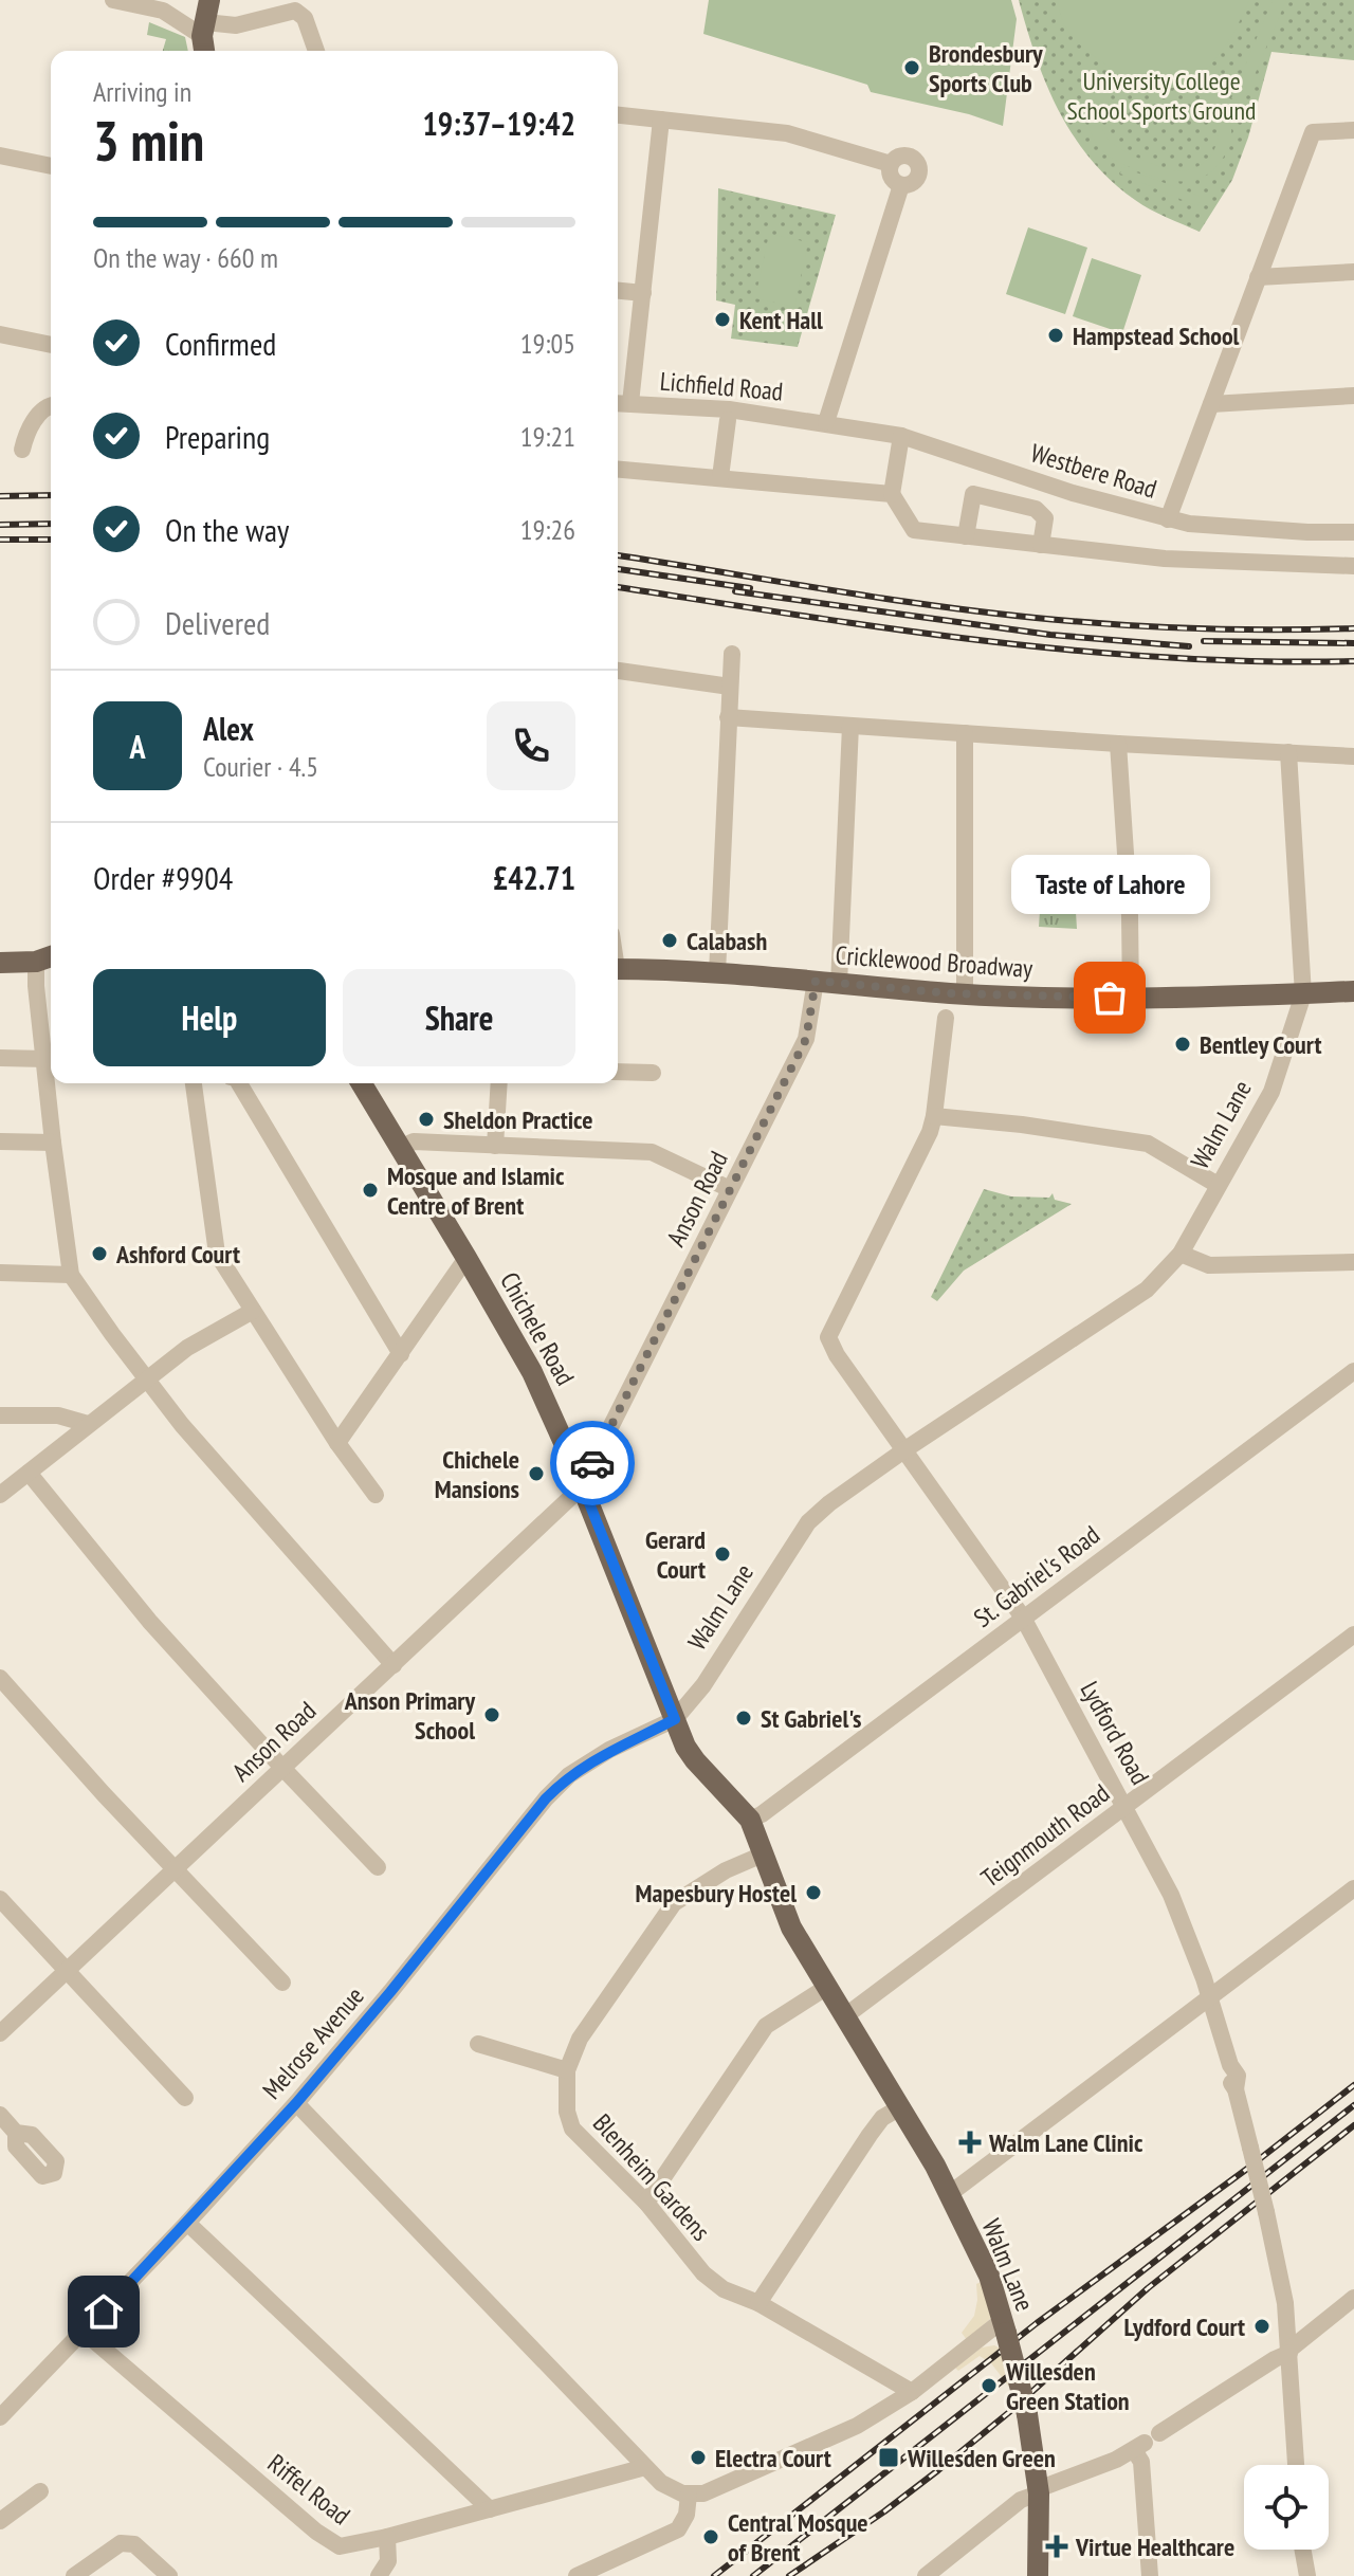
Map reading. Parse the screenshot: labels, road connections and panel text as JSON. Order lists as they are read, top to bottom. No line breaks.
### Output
{"streets":{"main road":["Cricklewood Broadway","Walm Lane","Chichele Road"],"street":["Lichfield Road","Westbere Road","Anson Road","St. Gabriel's Road","Lydford Road","Teignmouth Road","Melrose Avenue","Blenheim Gardens","Riffel Road"]},"crossings":[["Lichfield Road","Westbere Road"],["Cricklewood Broadway","Walm Lane"],["Cricklewood Broadway","Anson Road"],["Walm Lane","Chichele Road"],["Walm Lane","St. Gabriel's Road"],["Walm Lane","Lydford Road"],["Walm Lane","Teignmouth Road"],["Walm Lane","Melrose Avenue"],["Walm Lane","Blenheim Gardens"],["Anson Road","Chichele Road"],["Chichele Road","Melrose Avenue"],["St. Gabriel's Road","Lydford Road"],["Lydford Road","Teignmouth Road"],["Melrose Avenue","Riffel Road"]],"parks":["University College School Sports Ground"],"places":{"other":["Brondesbury Sports Club","Kent Hall","Hampstead School","Calabash","Taste of Lahore","Bentley Court","Sheldon Practice","Mosque and Islamic Centre of Brent","Ashford Court","Chichele Mansions","Gerard Court","Anson Primary School","St Gabriel's","Mapesbury Hostel","Lydford Court","Willesden Green Station","Electra Court","Central Mosque of Brent"],"health":["Walm Lane Clinic","Virtue Healthcare"],"transit":["Willesden Green"]},"page":{"heading":["3 min","Arriving in","19:37–19:42"],"panel":["Alex","Courier · 4.5","Order #9904","£42.71"],"bar":"On the way · 660 m","list":[["Confirmed","19:05"],["Preparing","19:21"],["On the way","19:26"],"Delivered"],"round":"A","bubble":"Taste of Lahore","buttons":["Help","Share"]}}
